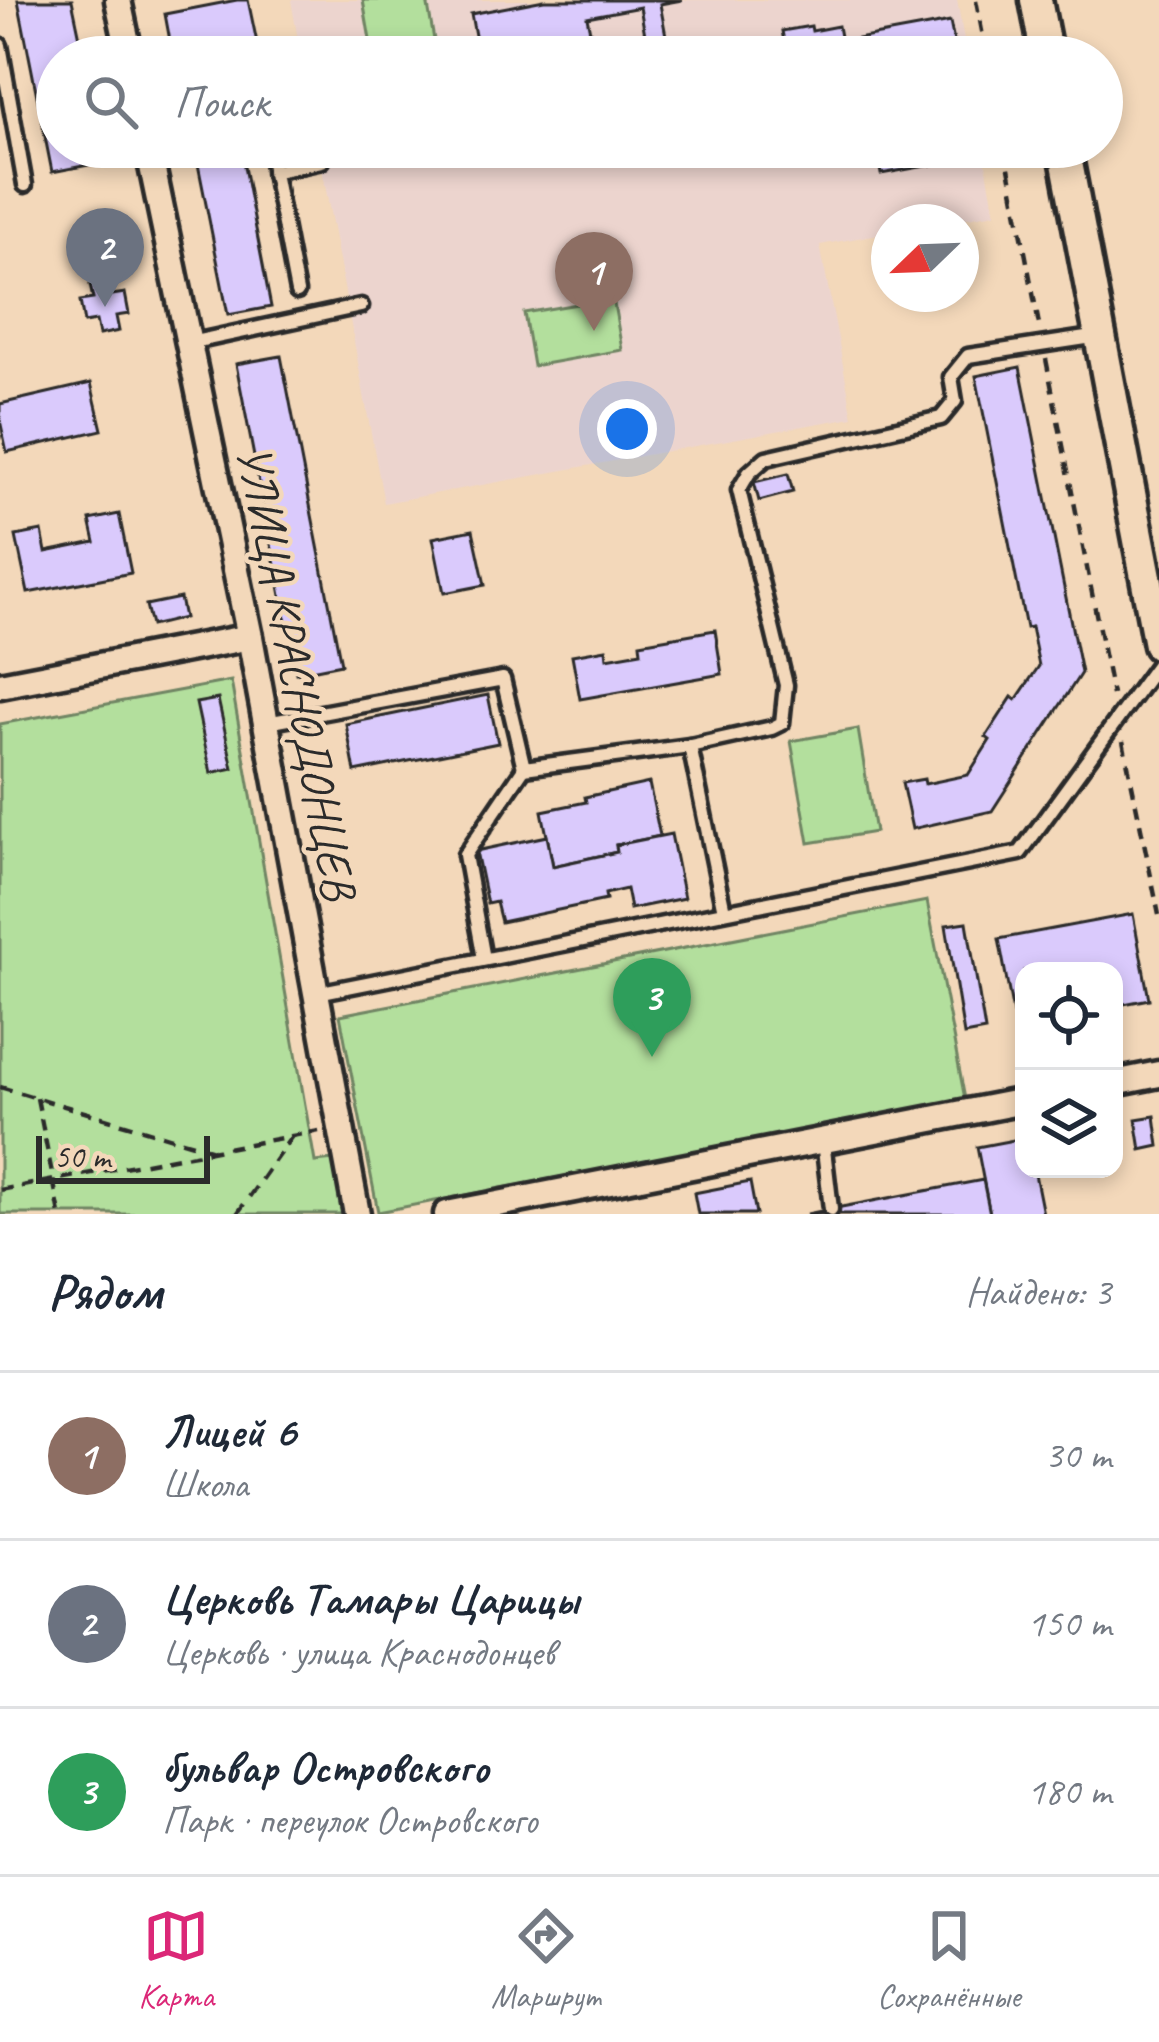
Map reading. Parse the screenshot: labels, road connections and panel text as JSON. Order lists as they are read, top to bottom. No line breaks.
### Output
{"streets":{"street":["УЛИЦА КРАСНОДОНЦЕВ"]},"scale_bar":"50 m","north":"bottom left","page":{"search":"Поиск","pins":["2","1","3"],"scale":"50 m","heading":["Рядом","Найдено: 3"],"list":[{"mark":"1","name":"Лицей 6","note":"Школа","value":"30 m"},{"mark":"2","name":"Церковь Тамары Царицы","note":"Церковь · улица Краснодонцев","value":"150 m"},{"mark":"3","name":"бульвар Островского","note":"Парк · переулок Островского","value":"180 m"}],"nav":["Карта","Маршрут","Сохранённые"]}}
